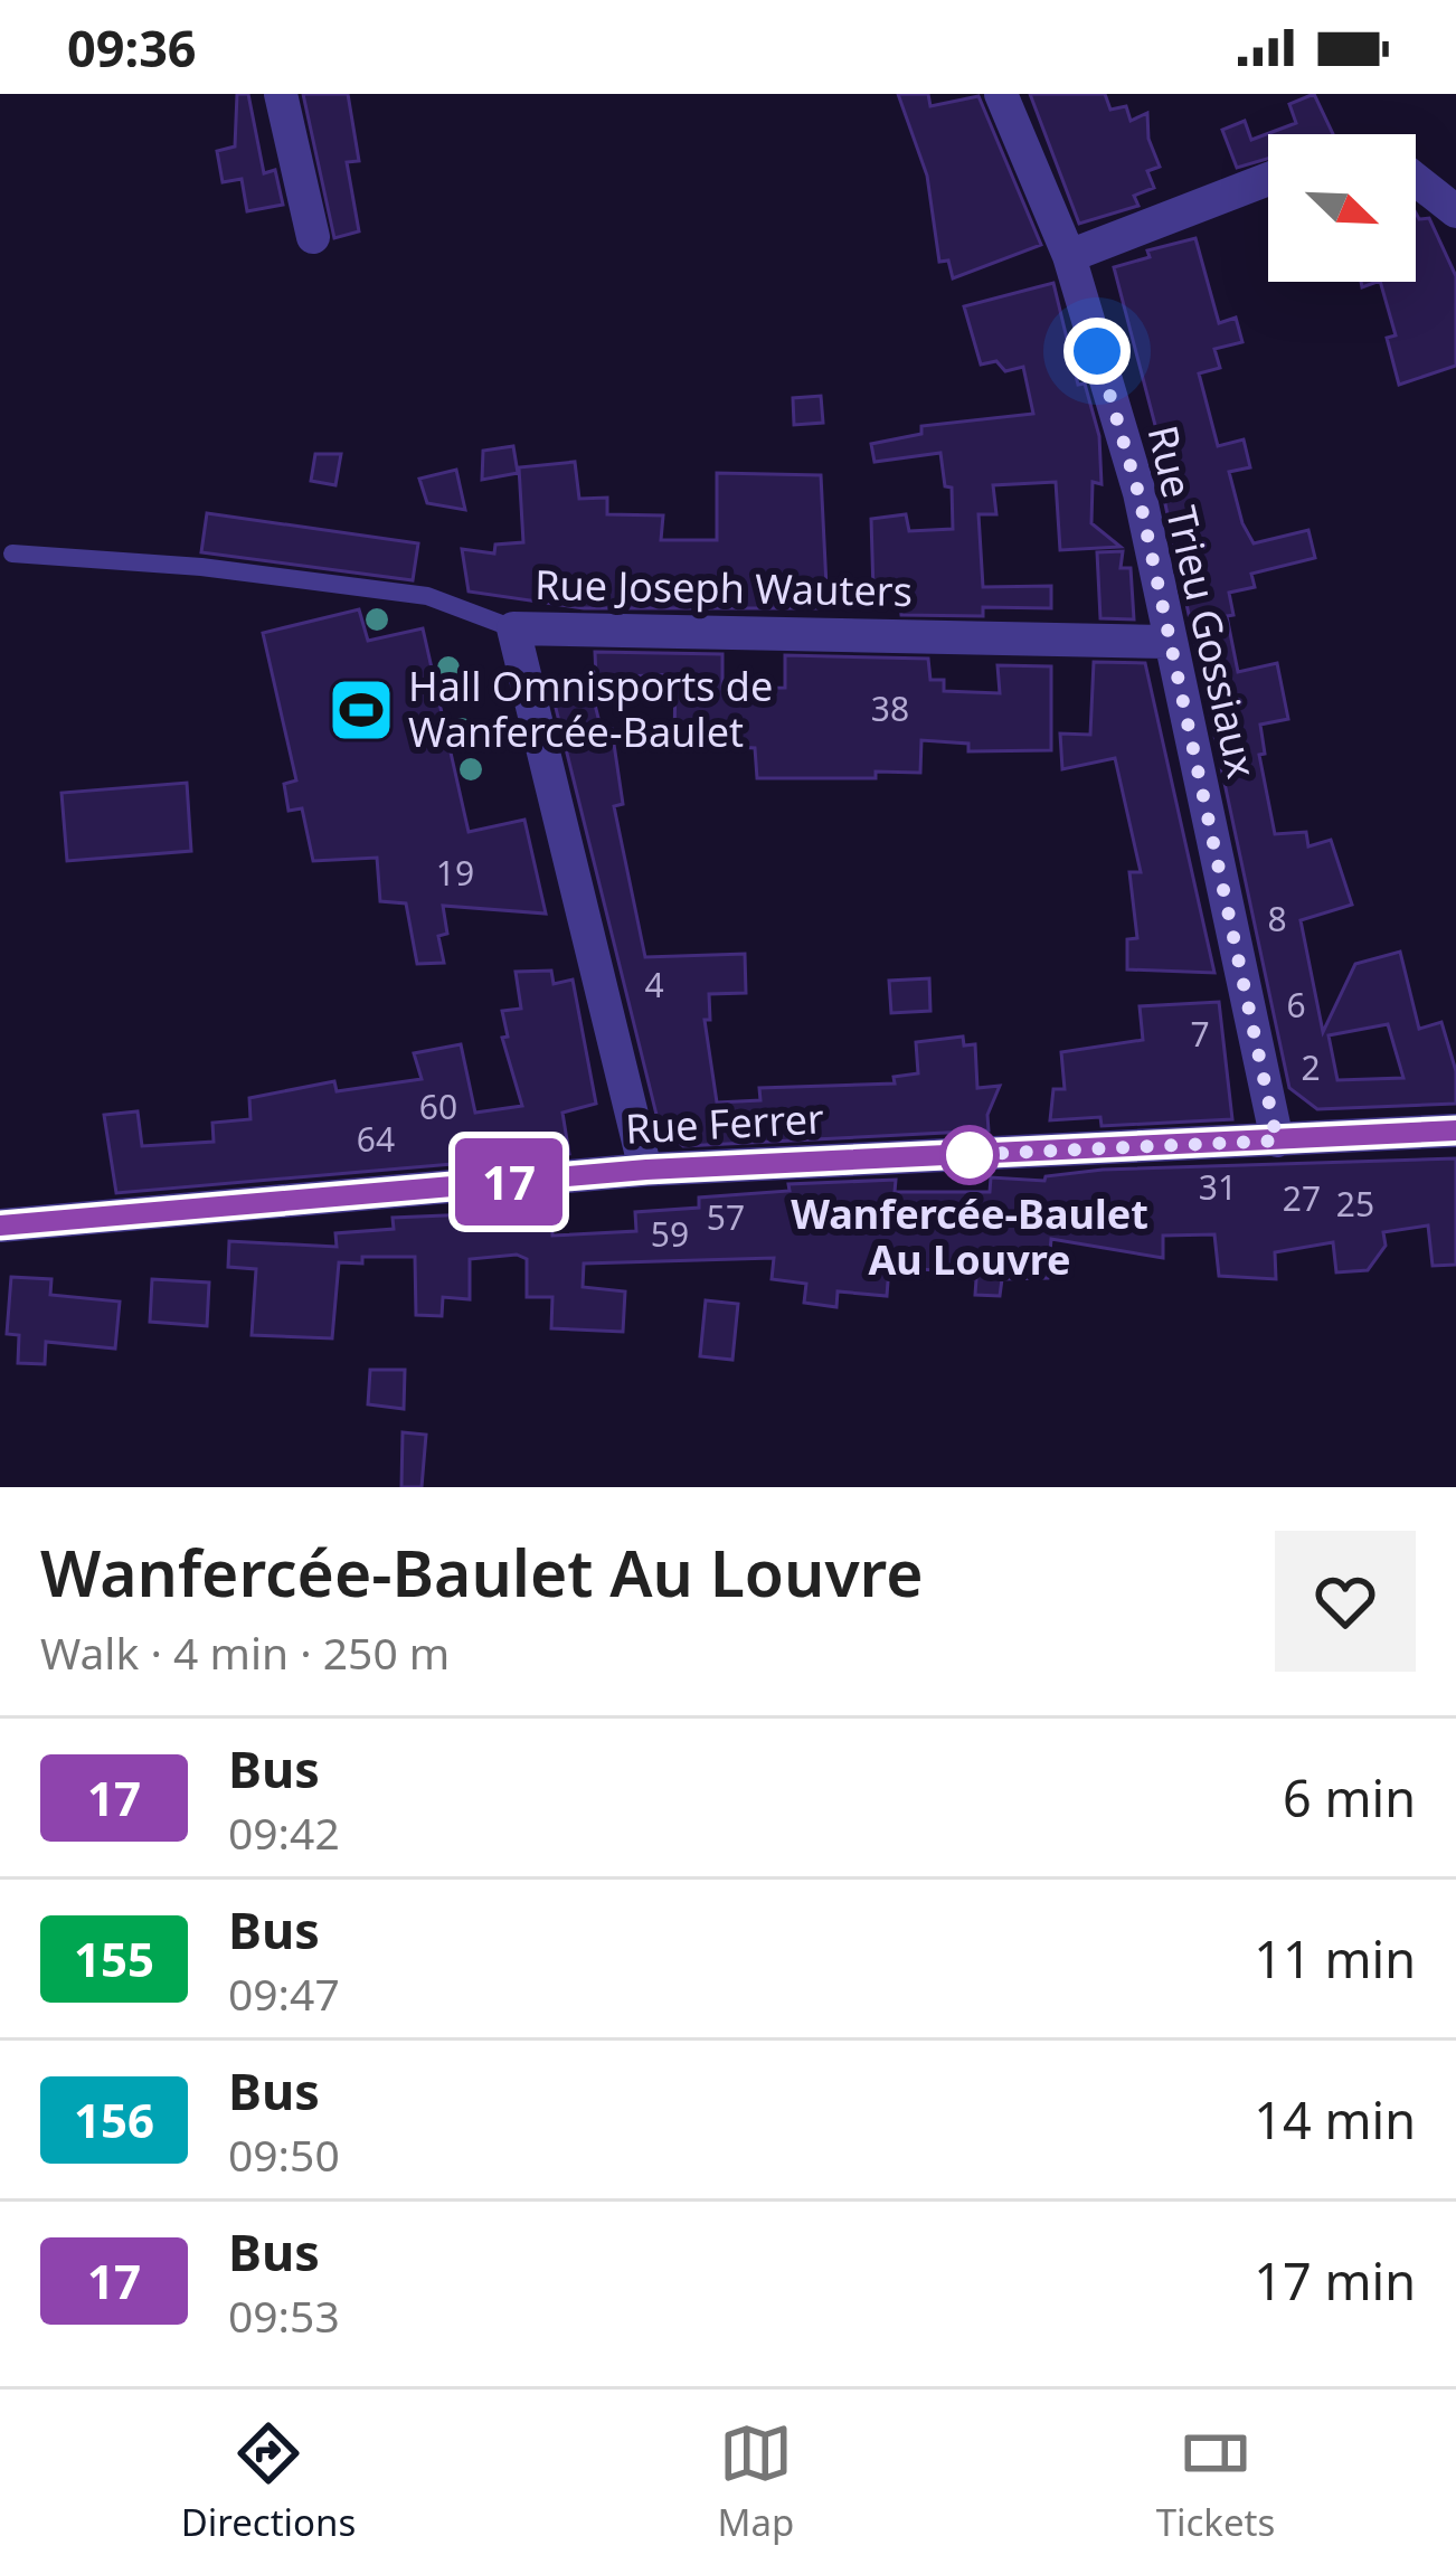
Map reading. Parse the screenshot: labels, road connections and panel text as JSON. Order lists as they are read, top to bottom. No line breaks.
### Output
{"streets":{"street":["Rue Joseph Wauters","Rue Trieu Gossiaux","Rue Ferrer"]},"crossings":[["Rue Joseph Wauters","Rue Trieu Gossiaux"],["Rue Joseph Wauters","Rue Ferrer"],["Rue Trieu Gossiaux","Rue Ferrer"]],"places":{"sports":["Hall Omnisports de Wanfercée-Baulet"],"other":["Wanfercée-Baulet Au Louvre"]},"lines":["bus line 17"],"house_numbers":["38","19","8","4","6","7","2","60","64","31","27","25","57","59"],"north":"bottom right","page":{"status":"09:36","on_map":"17","heading":["Wanfercée-Baulet Au Louvre","Walk · 4 min · 250 m"],"list":[{"mark":"17","name":"Bus","note":"09:42","value":"6 min"},{"mark":"155","name":"Bus","note":"09:47","value":"11 min"},{"mark":"156","name":"Bus","note":"09:50","value":"14 min"},{"mark":"17","name":"Bus","note":"09:53","value":"17 min"}],"tabs":["Directions","Map","Tickets"]}}
